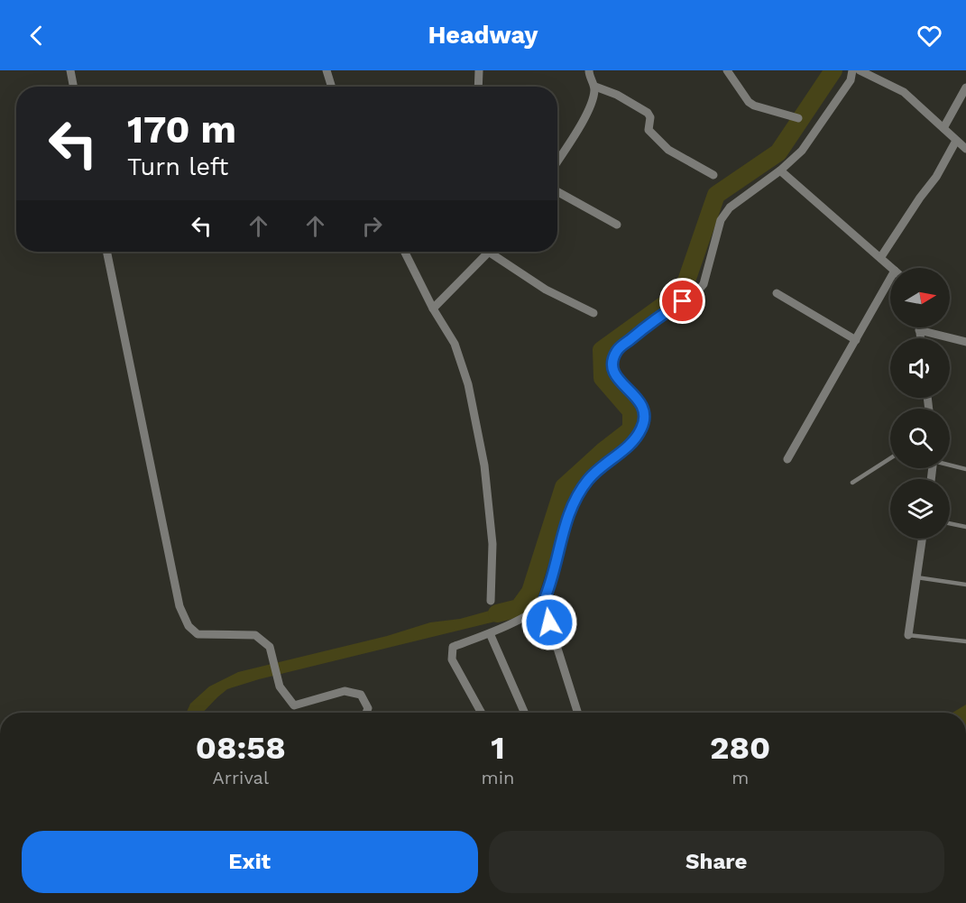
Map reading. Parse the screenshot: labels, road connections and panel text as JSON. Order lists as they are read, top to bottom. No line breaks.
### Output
{"north":"right","page":{"header":"Headway","turn":["170 m","Turn left"],"eta":["08:58","Arrival","1","min","280","m"],"buttons":["Exit","Share"]}}
